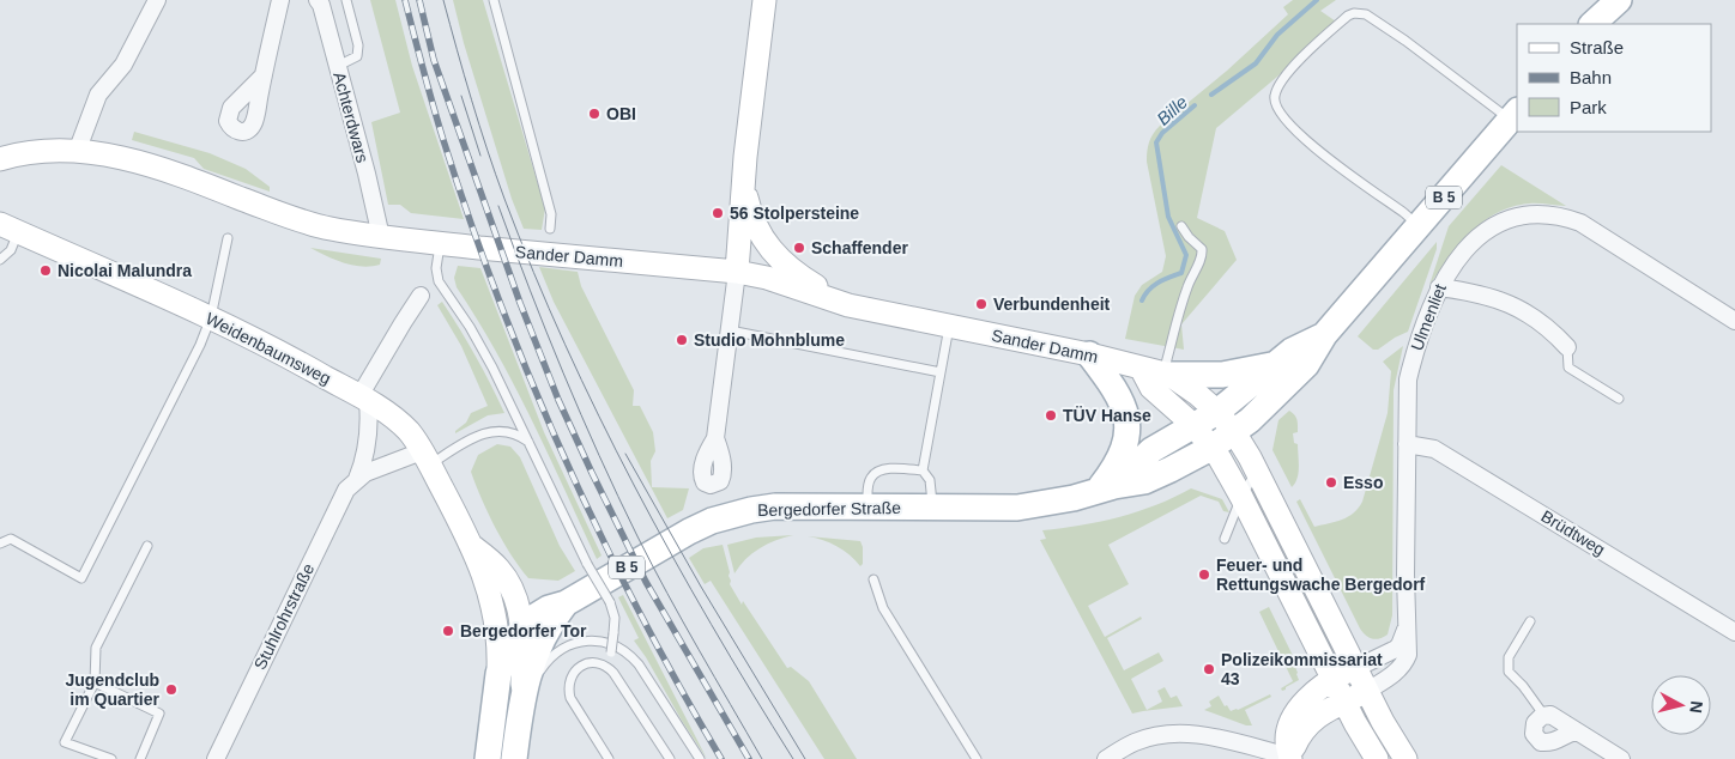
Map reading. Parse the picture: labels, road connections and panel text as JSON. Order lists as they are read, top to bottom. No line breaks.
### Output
{"streets":{"main road":["B 5","Sander Damm","Weidenbaumsweg","Bergedorfer Straße"],"street":["Achterdwars","Ulmenliet","Brüdtweg","Stuhlrohrstraße"]},"crossings":[["Achterdwars","Sander Damm"],["Sander Damm","Ulmenliet"],["Sander Damm","Bergedorfer Straße"],["Ulmenliet","Brüdtweg"],["Weidenbaumsweg","Bergedorfer Straße"],["Weidenbaumsweg","Stuhlrohrstraße"]],"water":["Bille"],"places":["OBI","56 Stolpersteine","Schaffender","Nicolai Malundra","Verbundenheit","Studio Mohnblume","TÜV Hanse","Esso","Feuer- und Rettungswache Bergedorf","Bergedorfer Tor","Polizeikommissariat 43","Jugendclub im Quartier"],"legend":["Straße","Bahn","Park"],"north":"right"}
